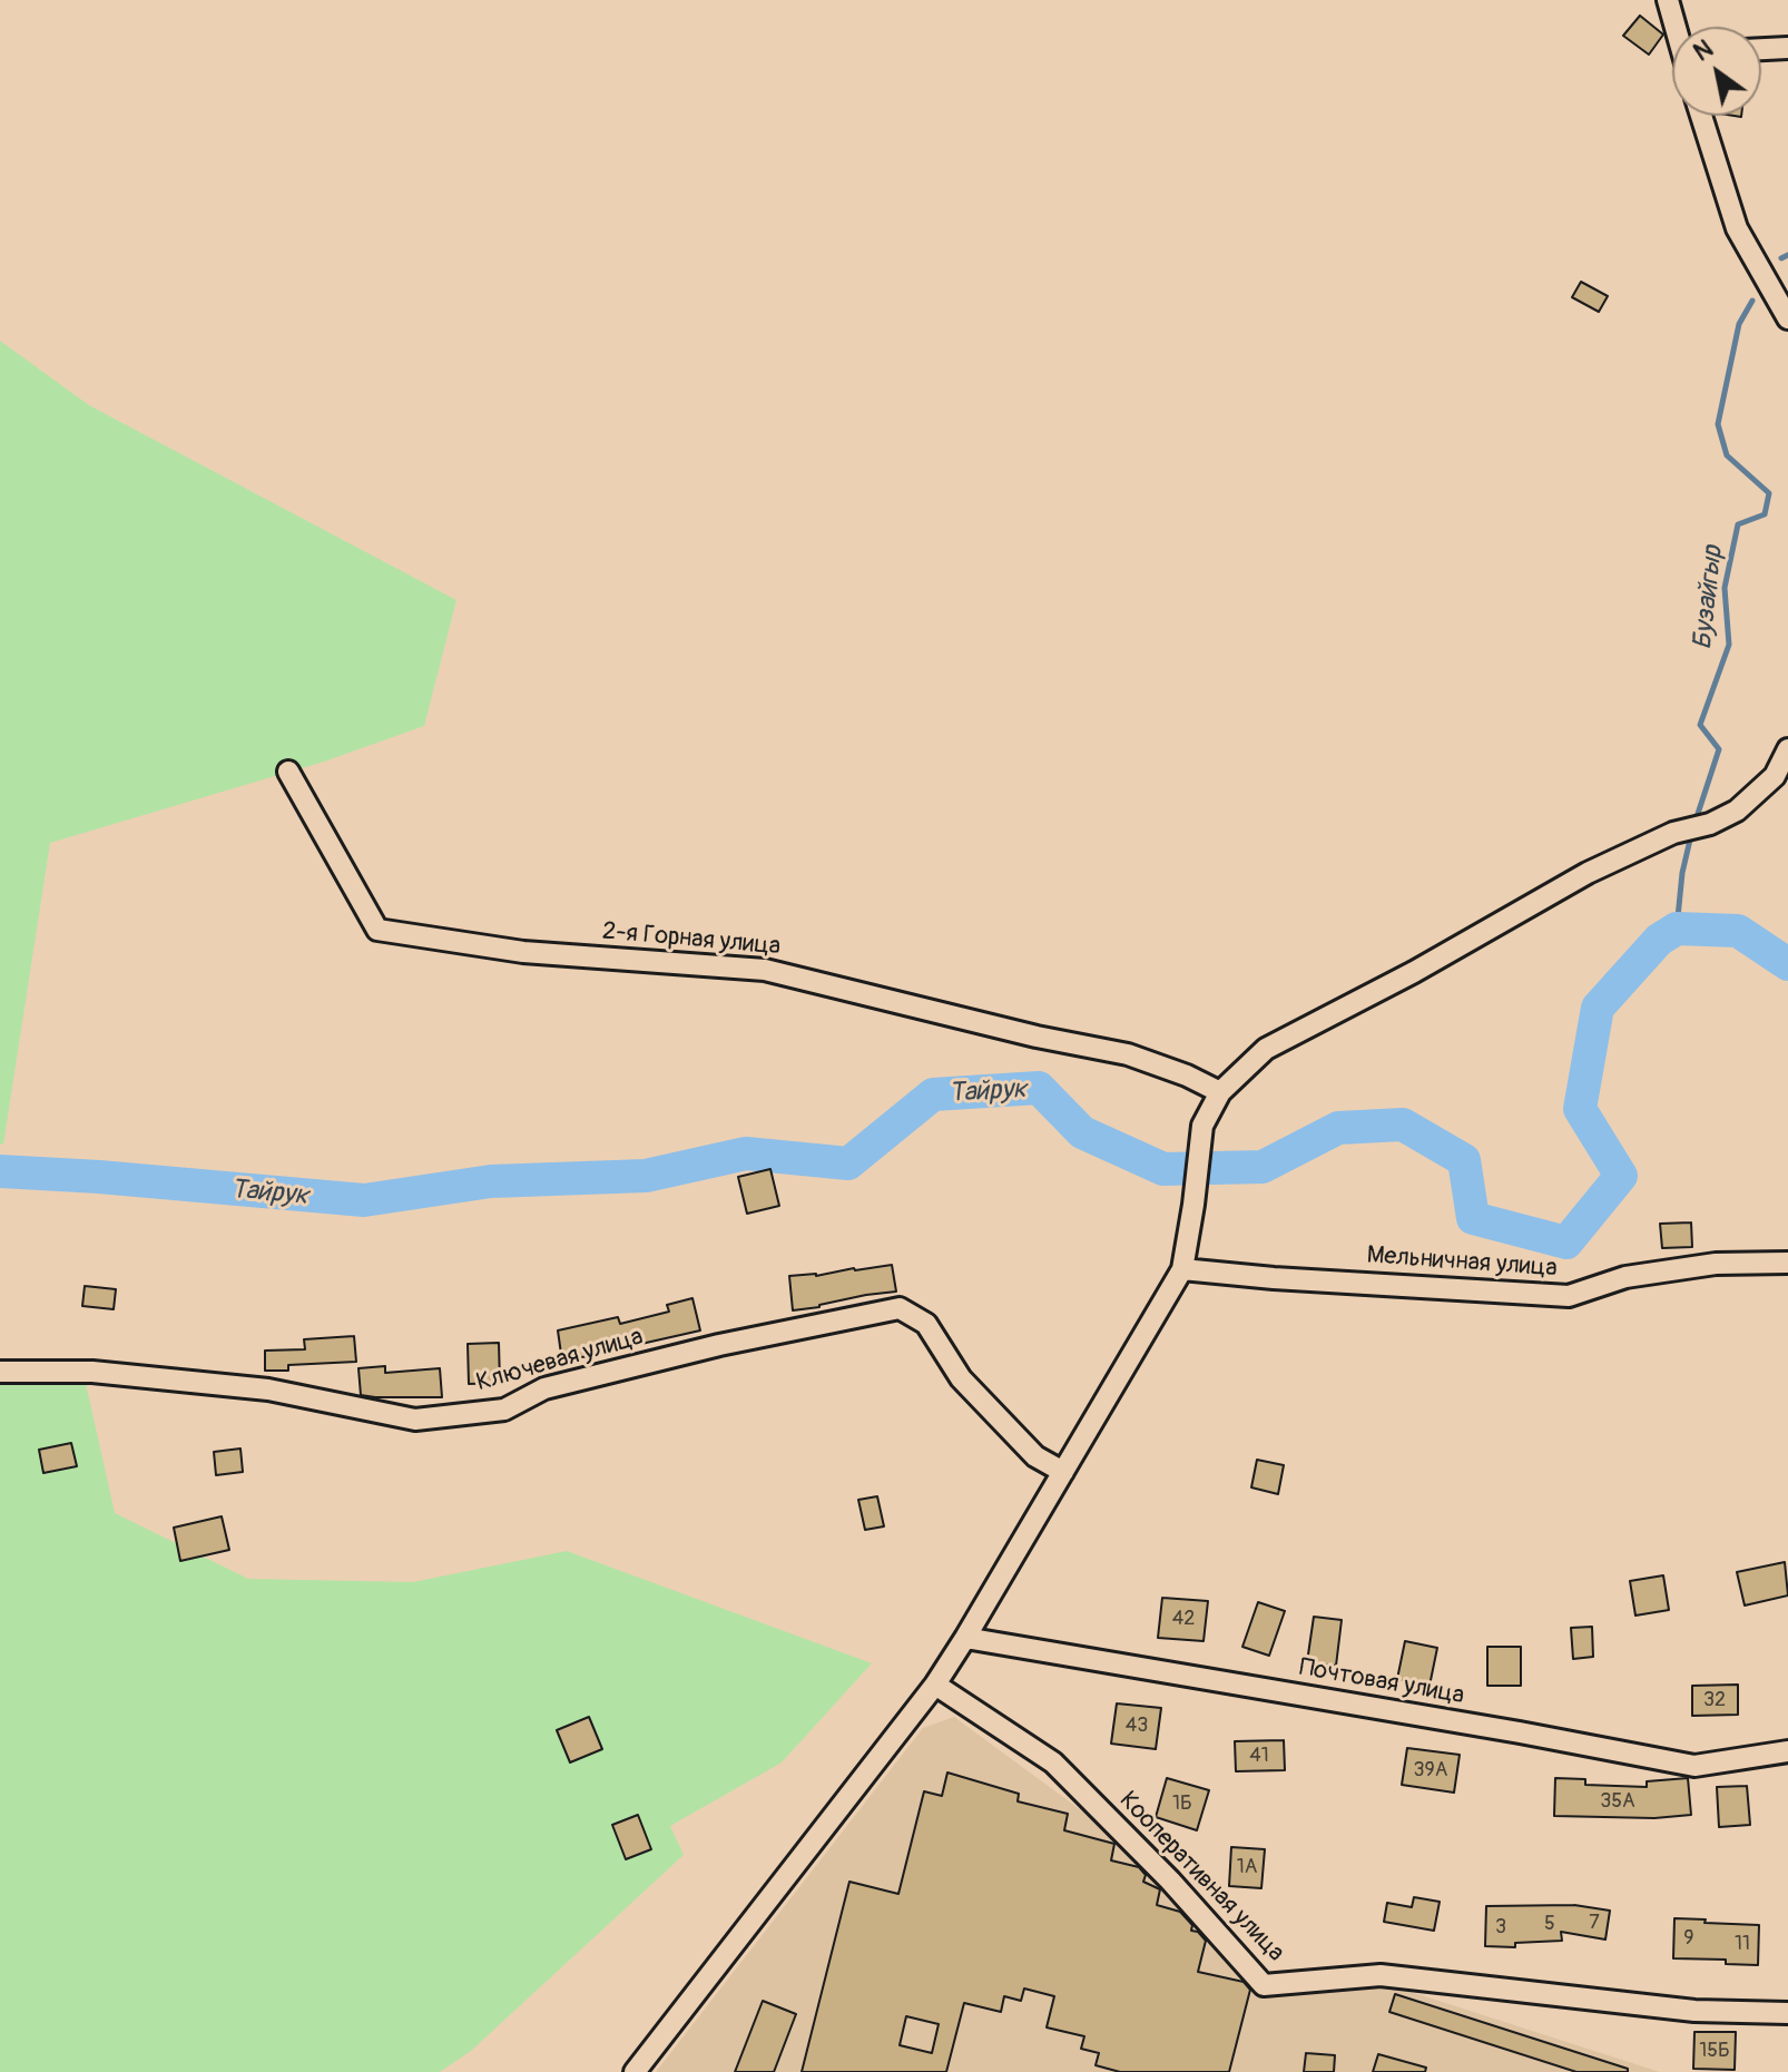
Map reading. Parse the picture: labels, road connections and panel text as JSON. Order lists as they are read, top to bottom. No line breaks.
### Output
{"streets":{"street":["2-я Горная улица","Мельничная улица","Ключевая улица","Почтовая улица","Кооперативная улица"]},"water":["Бузайгыр","Тайрук"],"house_numbers":["42","32","43","41","39А","35А","1Б","1А","7","5","3","9","11","15Б"],"north":"top left"}
